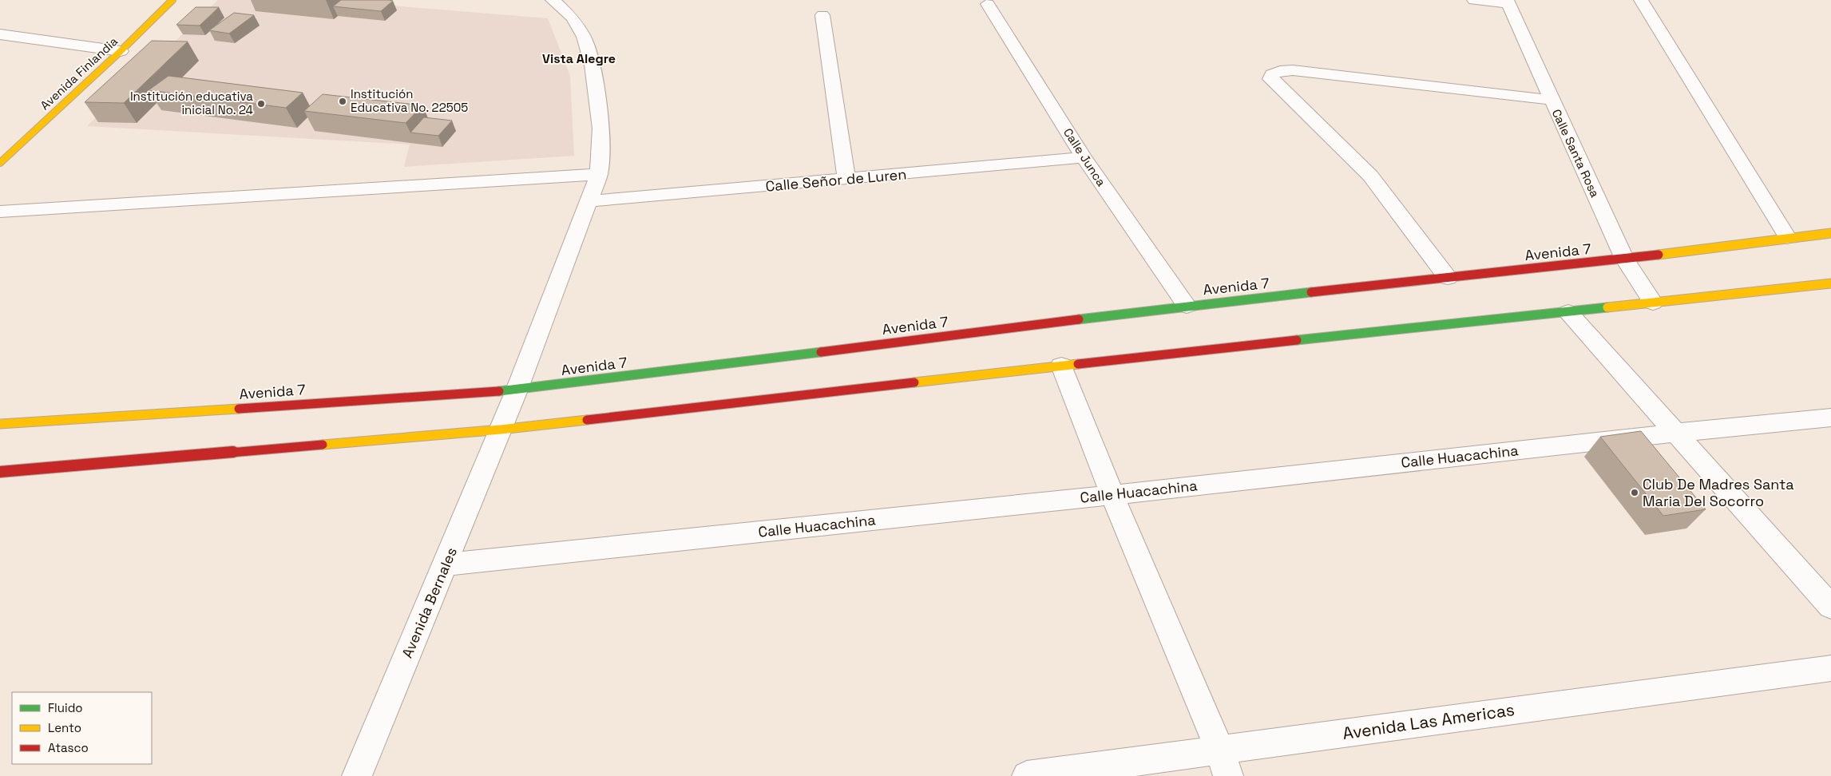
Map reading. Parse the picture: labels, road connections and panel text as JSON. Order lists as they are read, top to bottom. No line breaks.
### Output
{"streets":{"street":["Avenida Finlandia","Calle Santa Rosa","Calle Junca","Calle Señor de Luren","Avenida 7","Calle Huacachina","Avenida Bernales","Avenida Las Americas"]},"crossings":[["Calle Santa Rosa","Avenida 7"],["Calle Junca","Calle Señor de Luren"],["Calle Junca","Avenida 7"],["Calle Señor de Luren","Avenida Bernales"],["Avenida 7","Avenida Bernales"],["Calle Huacachina","Avenida Bernales"]],"districts":["Vista Alegre"],"places":["Institución Educativa No. 22505","Institución educativa inicial No. 24","Club De Madres Santa Maria Del Socorro"],"legend":["Fluido","Lento","Atasco"]}
